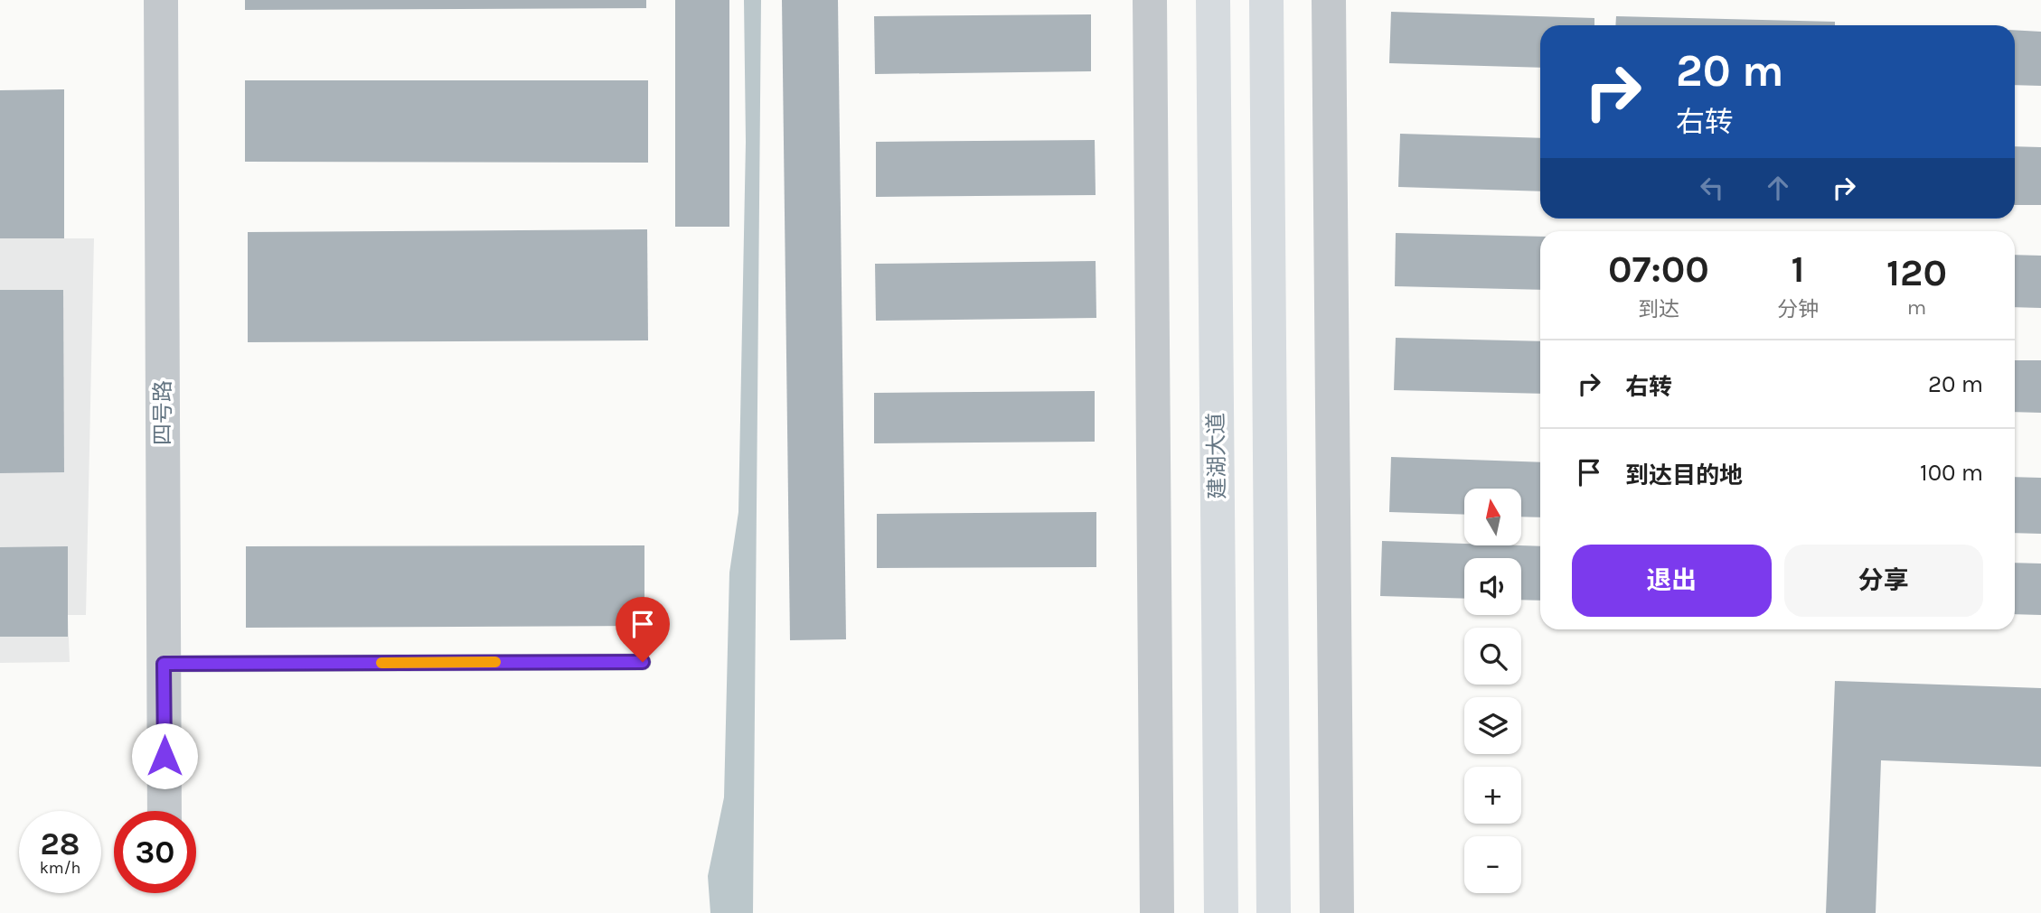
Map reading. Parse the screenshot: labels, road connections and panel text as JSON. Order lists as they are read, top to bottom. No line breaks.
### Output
{"streets":{"main road":["建湖大道"],"street":["四号路"]},"north":"top","page":{"turn":["20 m","右转"],"eta":["07:00","到达","1","分钟","120","m"],"list":[{"name":"右转","value":"20 m"},{"name":"到达目的地","value":"100 m"}],"map_buttons":["+","−"],"buttons":["退出","分享"],"speed":"28 km/h","limit":"30"}}
